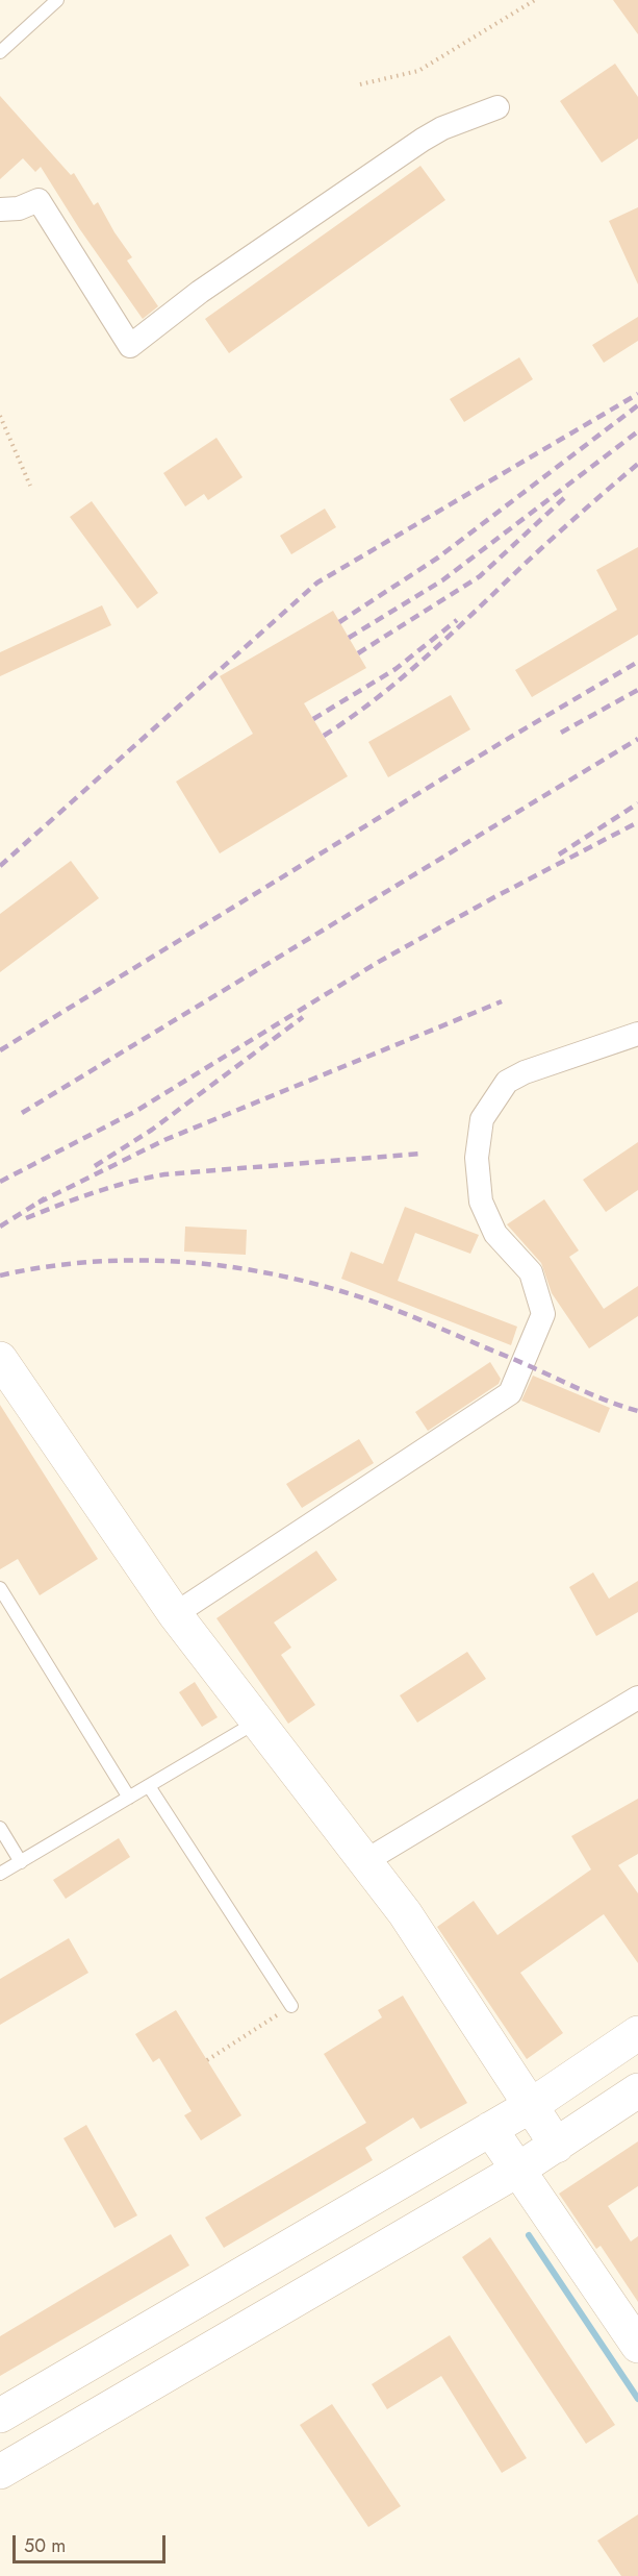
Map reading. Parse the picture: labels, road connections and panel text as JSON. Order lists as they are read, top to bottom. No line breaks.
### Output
{"scale_bar":"50 m"}
